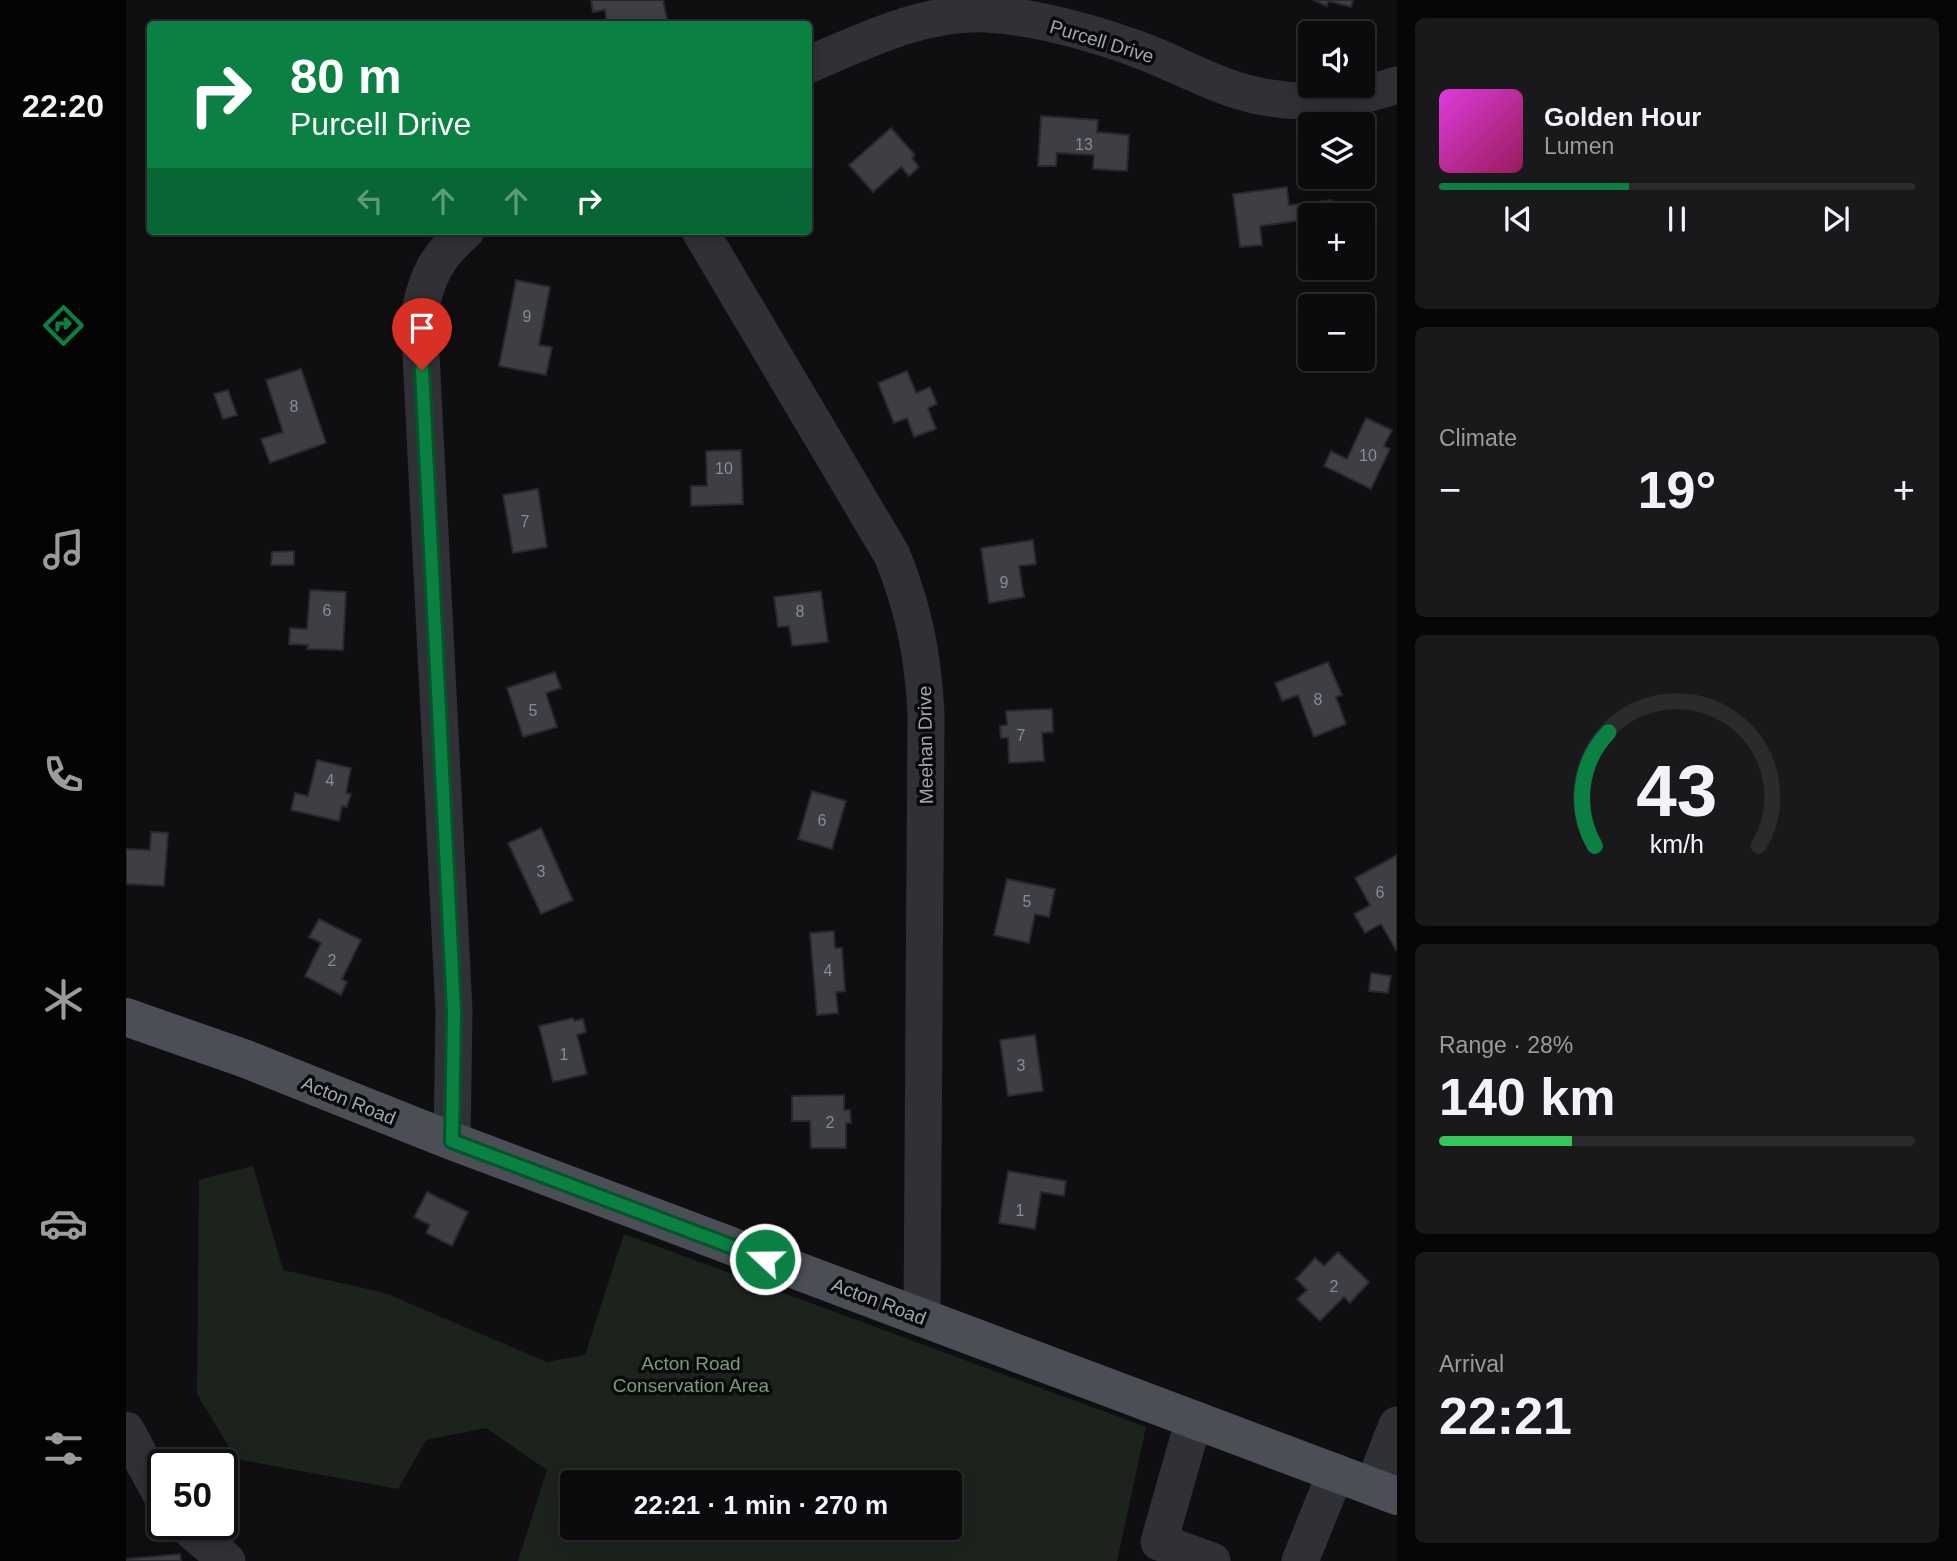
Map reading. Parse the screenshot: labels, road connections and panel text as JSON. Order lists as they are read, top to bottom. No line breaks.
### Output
{"streets":{"main road":["Acton Road"],"street":["Purcell Drive","Meehan Drive"]},"crossings":[["Meehan Drive","Acton Road"]],"parks":["Acton Road Conservation Area"],"house_numbers":["13","9","8","10","10","7","9","6","8","8","5","7","4","6","3","6","5","2","4","1","3","2","1","2"],"page":{"tabs":"22:20","map_buttons":["+","−"],"turn":["80 m","Purcell Drive"],"song":["Golden Hour","Lumen"],"tile":["Climate",["Range · 28%","140 km"],["Arrival","22:21"]],"heat":["−","19°","+"],"limit":"50","trip":"22:21 · 1 min · 270 m","gauge":["43","km/h"]}}
